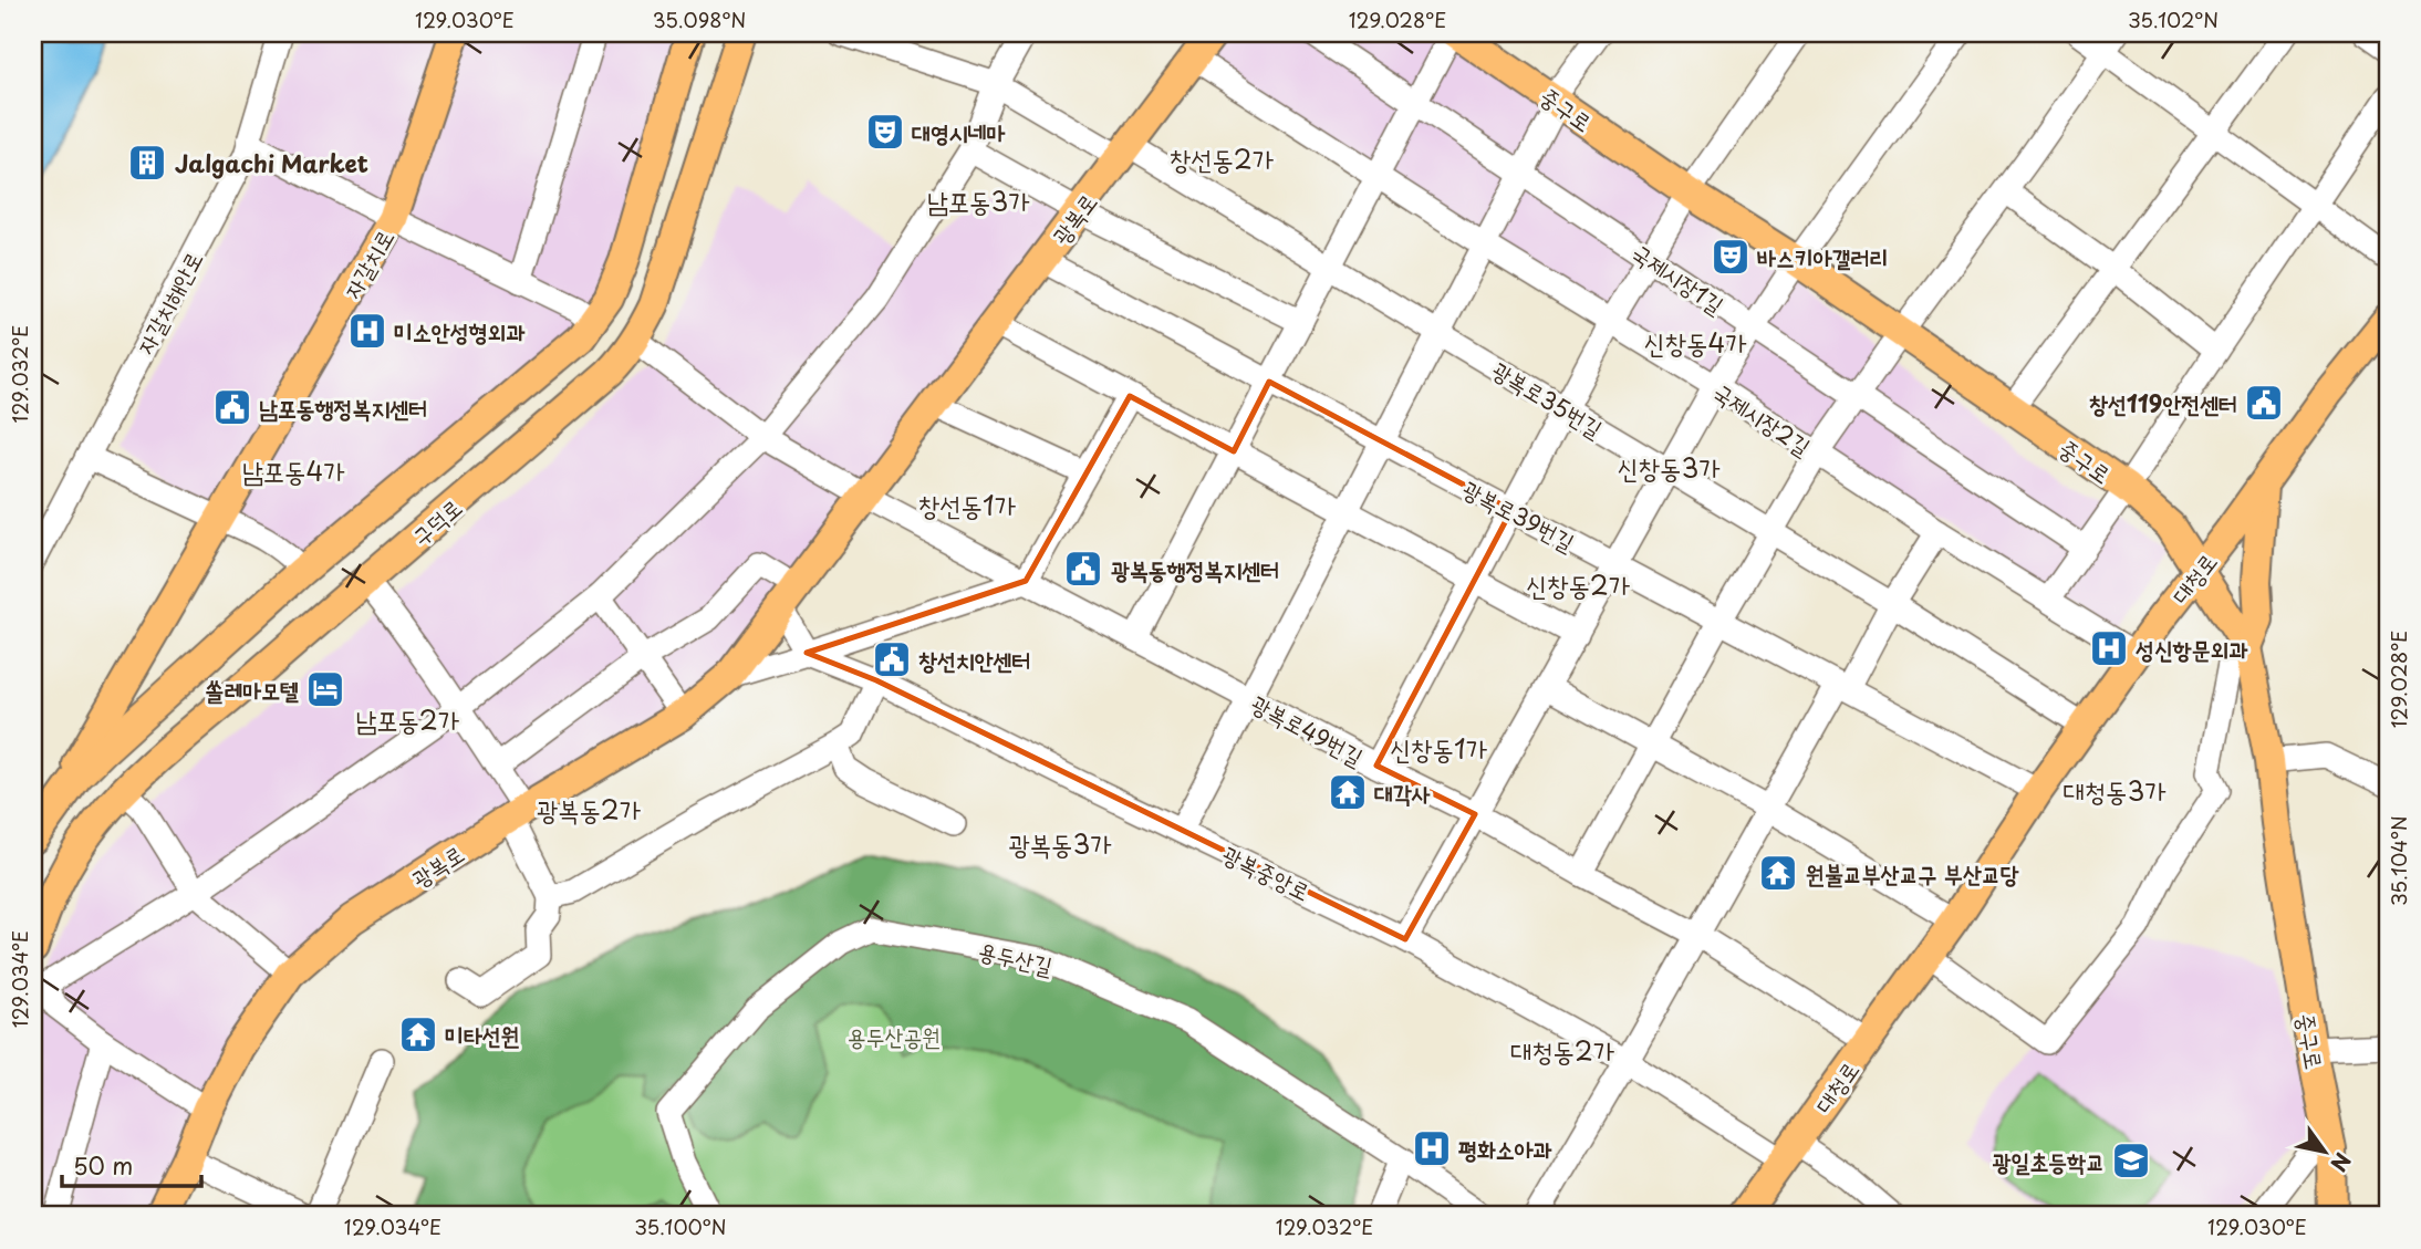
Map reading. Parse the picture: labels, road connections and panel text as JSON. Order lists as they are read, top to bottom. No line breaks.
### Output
{"streets":{"main road":["중구로","광복로","자갈치로","구덕로","대청로"],"street":["국제시장1길","자갈치해안로","광복로35번길","국제시장2길","광복로39번길","광복로49번길","광복중앙로","용두산길"]},"crossings":[["중구로","대청로"],["광복로","광복로35번길"],["광복로","국제시장2길"],["광복로","광복로39번길"],["광복로","광복로49번길"],["자갈치로","구덕로"],["광복로35번길","대청로"],["국제시장2길","대청로"],["광복로39번길","대청로"],["구덕로","광복로49번길"],["대청로","광복로49번길"],["대청로","광복중앙로"]],"districts":["창선동2가","남포동3가","신창동4가","신창동3가","남포동4가","창선동1가","신창동2가","남포동2가","신창동1가","대청동3가","광복동2가","광복동3가","대청동2가"],"parks":["용두산공원"],"places":{"theatre":["대영시네마","바스키아갤러리"],"building":["Jalgachi Market"],"hospital":["미소안성형외과","성신항문외과","평화소아과"],"public building":["창선119안전센터","남포동행정복지센터","광복동행정복지센터","창선치안센터"],"hotel":["쏠레마모텔"],"temple":["대각사","원불교부산교구 부산교당","미타선원"],"school or university":["광일초등학교"]},"scale_bar":"50 m","north":"bottom right","coordinates":["129.030°E","35.098°N","129.028°E","35.102°N","129.032°E","35.104°N","129.034°E","35.100°N"]}
